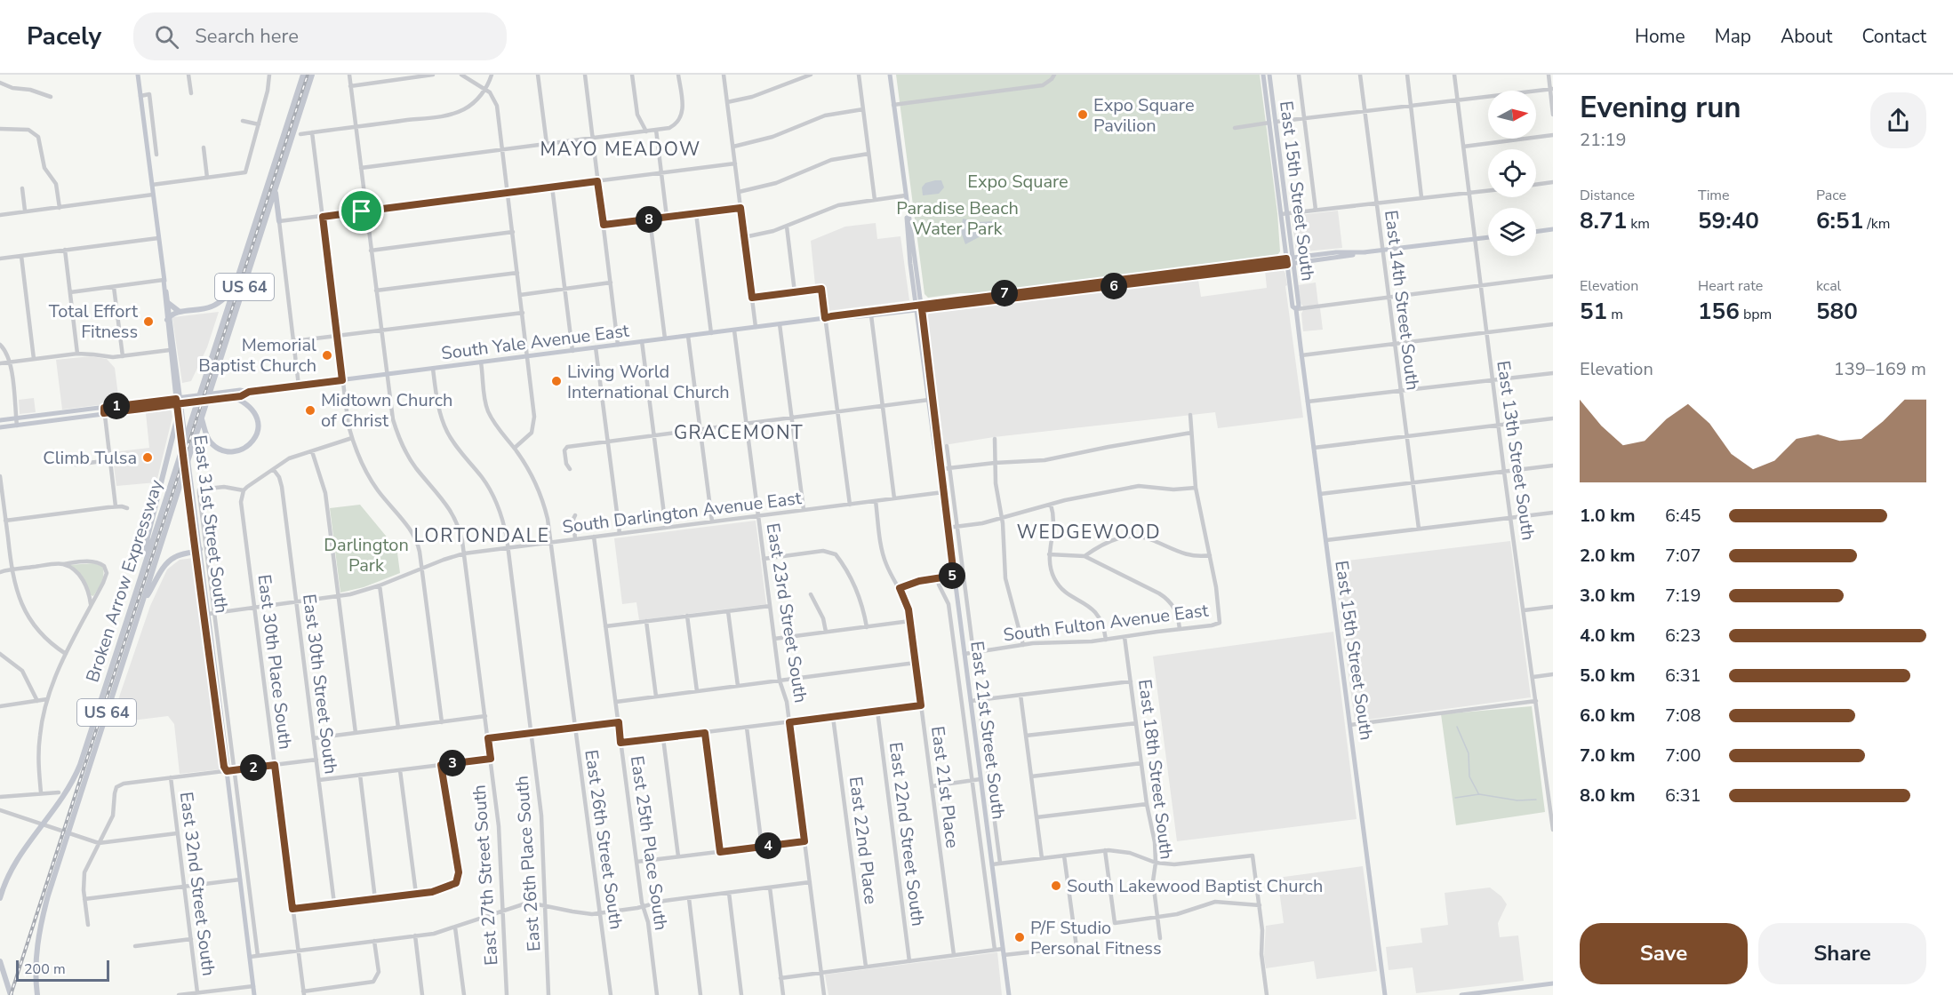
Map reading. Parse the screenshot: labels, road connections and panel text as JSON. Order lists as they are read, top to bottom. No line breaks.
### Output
{"streets":{"highway":["US 64","Broken Arrow Expressway"],"main road":["East 15th Street South","South Yale Avenue East","East 31st Street South","East 21st Street South"],"street":["East 14th Street South","East 13th Street South","South Darlington Avenue East","East 23rd Street South","South Fulton Avenue East","East 30th Place South","East 30th Street South","East 18th Street South","East 21st Place","East 22nd Street South","East 26th Street South","East 22nd Place","East 25th Place South","East 26th Place South","East 27th Street South","East 32nd Street South"]},"crossings":[["East 15th Street South","South Yale Avenue East"],["East 14th Street South","South Yale Avenue East"],["South Yale Avenue East","East 13th Street South"],["South Yale Avenue East","East 31st Street South"],["South Yale Avenue East","East 23rd Street South"],["South Yale Avenue East","East 21st Street South"],["South Yale Avenue East","East 26th Street South"],["South Yale Avenue East","East 26th Place South"],["South Yale Avenue East","East 27th Street South"],["South Darlington Avenue East","East 31st Street South"],["South Darlington Avenue East","East 23rd Street South"],["South Darlington Avenue East","East 30th Place South"],["South Darlington Avenue East","East 30th Street South"],["South Darlington Avenue East","East 21st Street South"],["South Darlington Avenue East","East 21st Place"],["South Darlington Avenue East","East 26th Street South"],["South Darlington Avenue East","East 25th Place South"],["South Darlington Avenue East","East 26th Place South"],["South Darlington Avenue East","East 27th Street South"],["East 31st Street South","East 30th Place South"],["South Fulton Avenue East","East 21st Street South"],["South Fulton Avenue East","East 18th Street South"]],"districts":["MAYO MEADOW","GRACEMONT","WEDGEWOOD","LORTONDALE"],"parks":["Expo Square","Paradise Beach Water Park","Darlington Park"],"places":["Expo Square Pavilion","Total Effort Fitness","Memorial Baptist Church","Living World International Church","Midtown Church of Christ","Climb Tulsa","South Lakewood Baptist Church","P/F Studio Personal Fitness"],"scale_bar":"200 m","north":"right","page":{"header":"Pacely","search":"Search here","nav":["Home","Map","About","Contact"],"heading":["Evening run","21:19"],"stats":[["Distance","8.71 km"],["Time","59:40"],["Pace","6:51 /km"],["Elevation","51 m"],["Heart rate","156 bpm"],["kcal","580"]],"pins":["8","6","7","1","5","3","2","4"],"chart":["Elevation","139–169 m"],"list":[{"name":"1.0 km","note":"6:45"},{"name":"2.0 km","note":"7:07"},{"name":"3.0 km","note":"7:19"},{"name":"4.0 km","note":"6:23"},{"name":"5.0 km","note":"6:31"},{"name":"6.0 km","note":"7:08"},{"name":"7.0 km","note":"7:00"},{"name":"8.0 km","note":"6:31"}],"buttons":["Save","Share"],"scale":"200 m"}}
